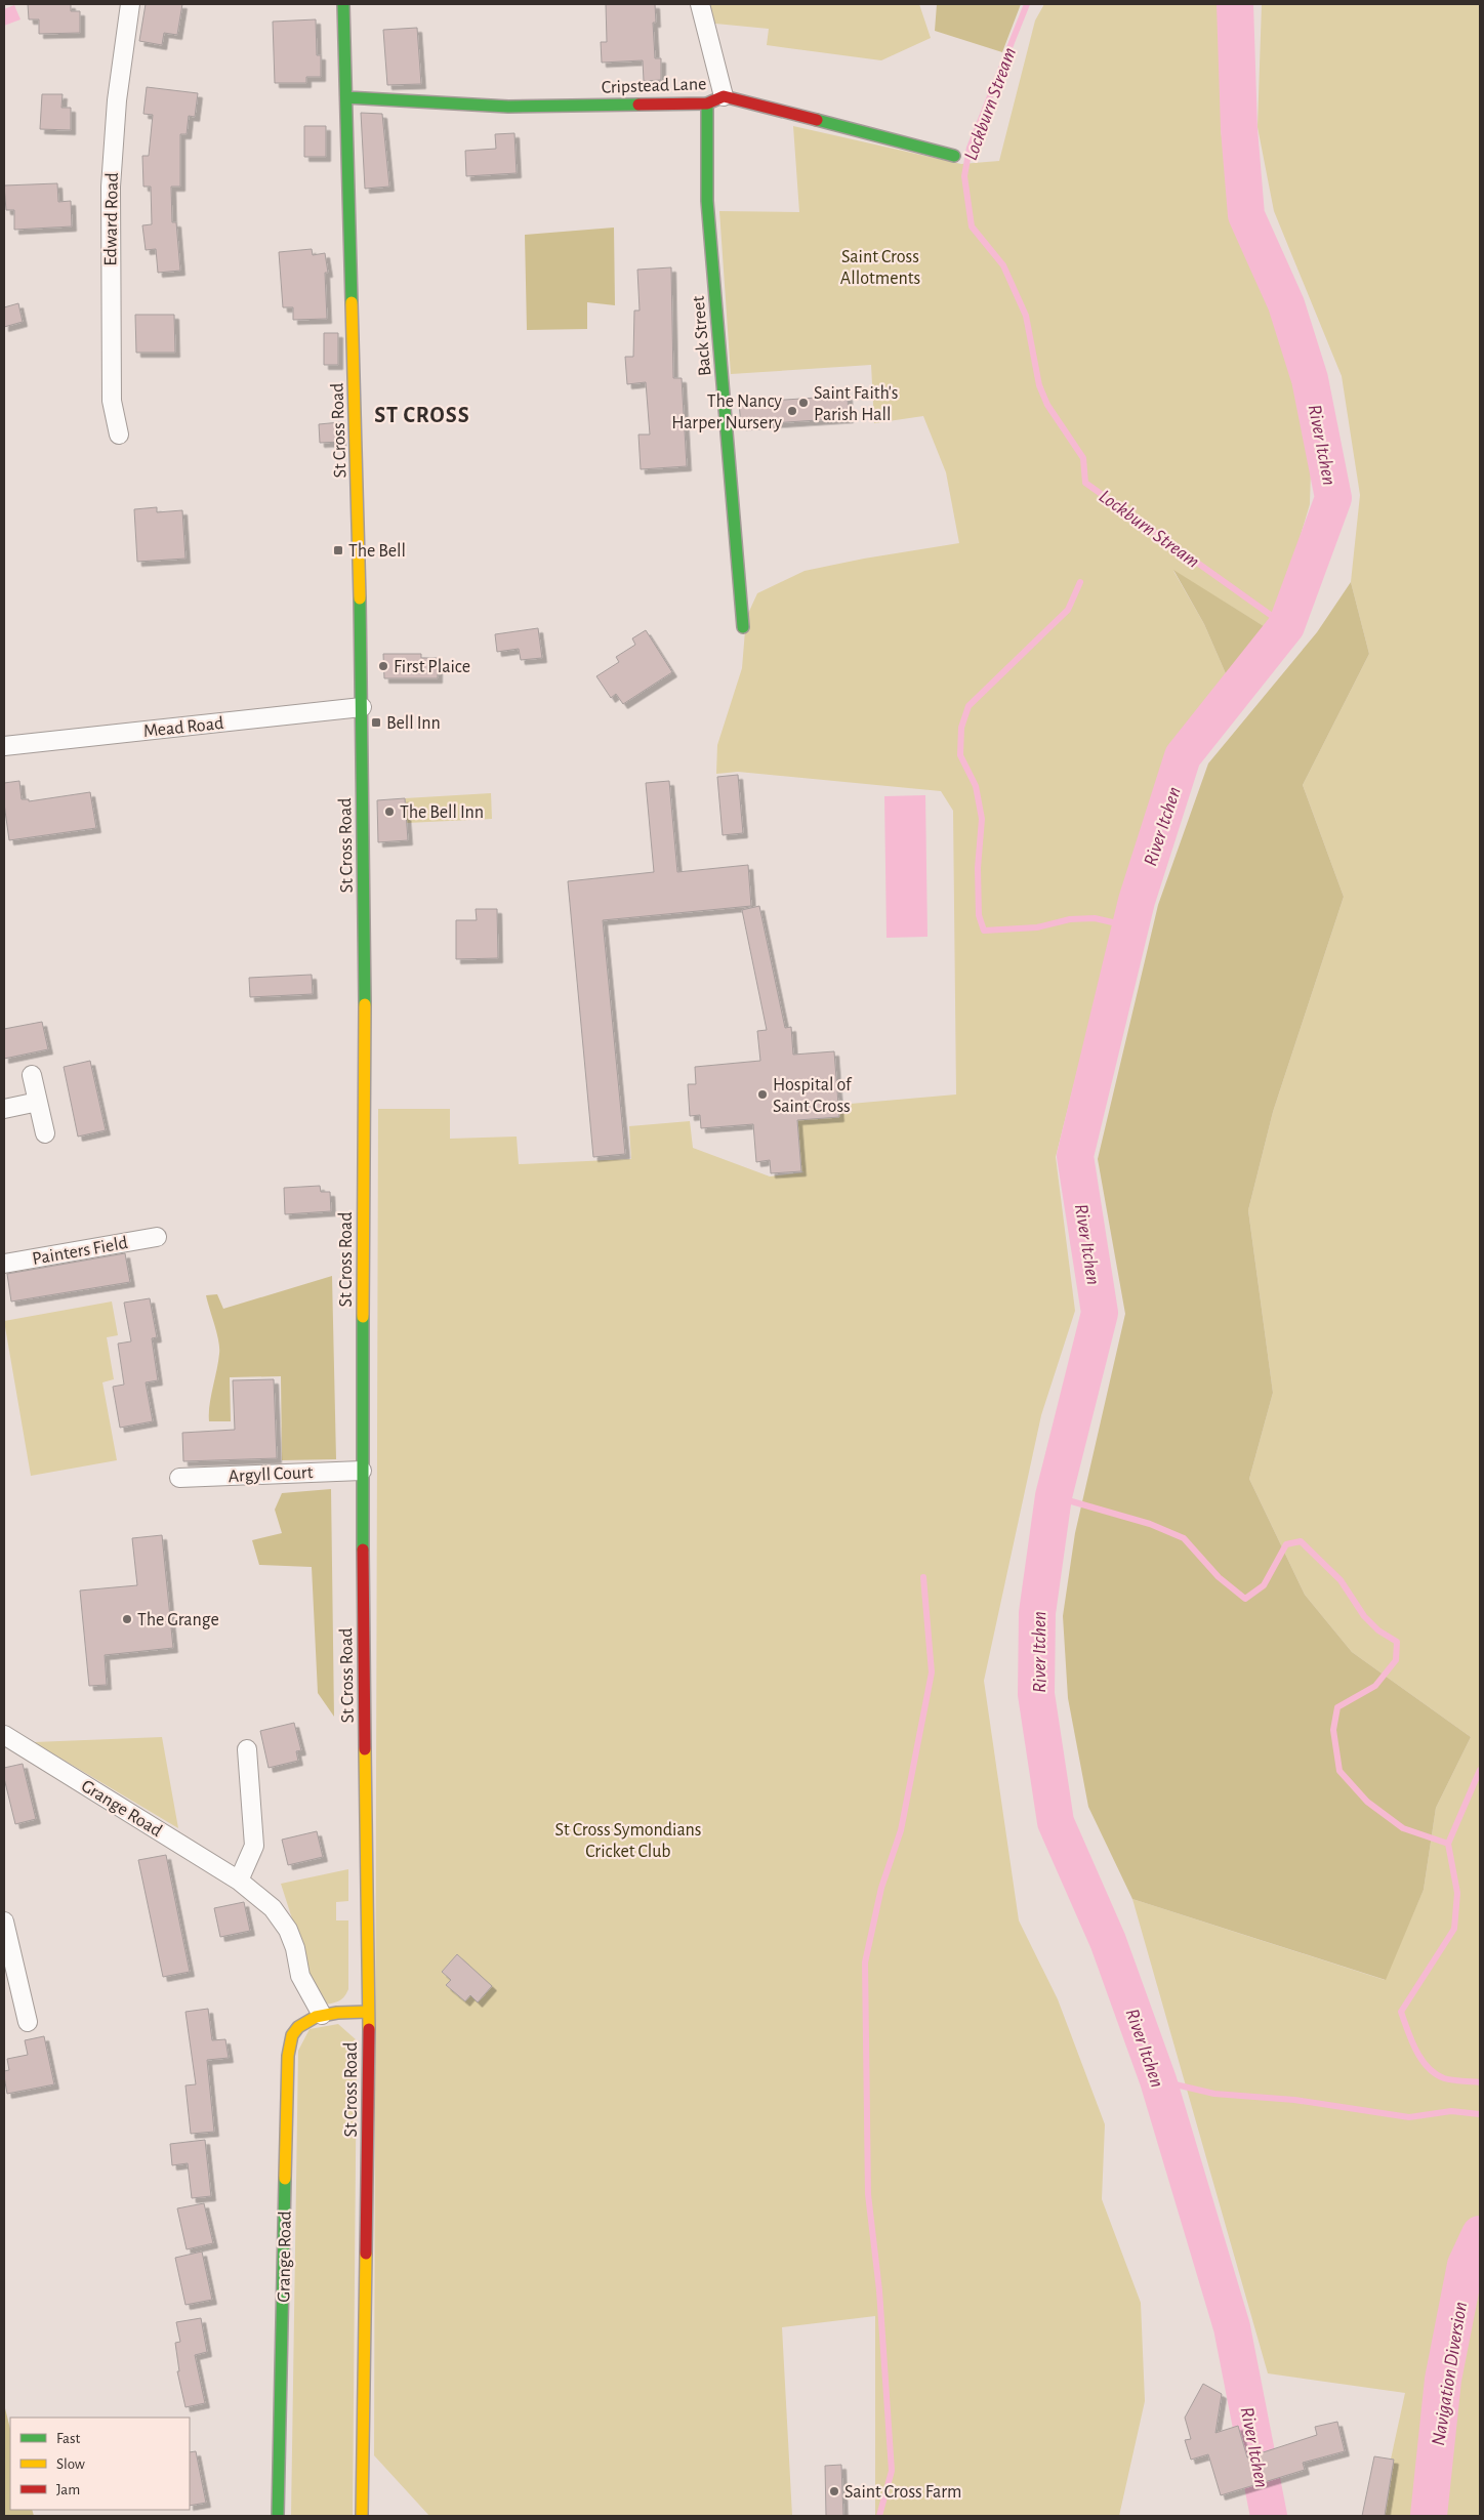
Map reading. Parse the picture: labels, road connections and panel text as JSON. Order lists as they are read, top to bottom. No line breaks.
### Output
{"streets":{"main road":["Cripstead Lane","Back Street","St Cross Road","Grange Road"],"street":["Edward Road","Mead Road","Painters Field","Argyll Court"]},"crossings":[["Cripstead Lane","Back Street"],["Cripstead Lane","St Cross Road"],["St Cross Road","Mead Road"],["St Cross Road","Argyll Court"],["St Cross Road","Grange Road"]],"districts":["ST CROSS"],"water":["Lockburn Stream","River Itchen","Navigation Diversion"],"parks":["Saint Cross Allotments","St Cross Symondians Cricket Club"],"places":{"other":["Saint Faith's Parish Hall","The Nancy Harper Nursery","First Plaice","The Bell Inn","Hospital of Saint Cross","The Grange","Saint Cross Farm"],"transit":["The Bell","Bell Inn"]},"legend":["Fast","Slow","Jam"]}
